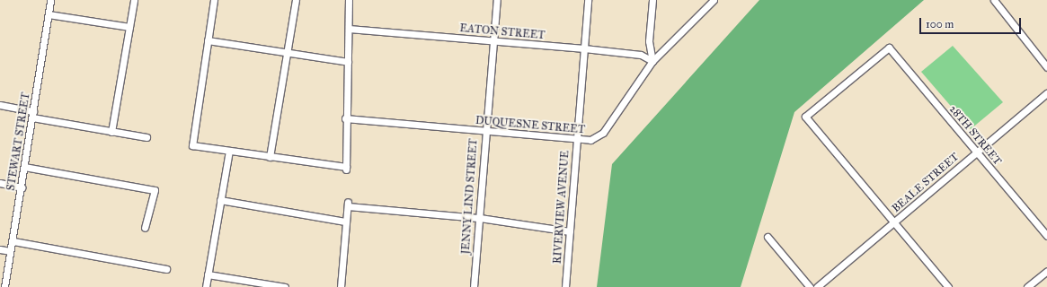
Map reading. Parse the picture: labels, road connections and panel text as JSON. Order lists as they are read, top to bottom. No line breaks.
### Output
{"streets":{"street":["EATON STREET","DUQUESNE STREET","28TH STREET","STEWART STREET","BEALE STREET","JENNY LIND STREET","RIVERVIEW AVENUE"]},"crossings":[["EATON STREET","DUQUESNE STREET"],["EATON STREET","JENNY LIND STREET"],["EATON STREET","RIVERVIEW AVENUE"],["DUQUESNE STREET","JENNY LIND STREET"],["DUQUESNE STREET","RIVERVIEW AVENUE"],["28TH STREET","BEALE STREET"]],"scale_bar":"100 m"}
